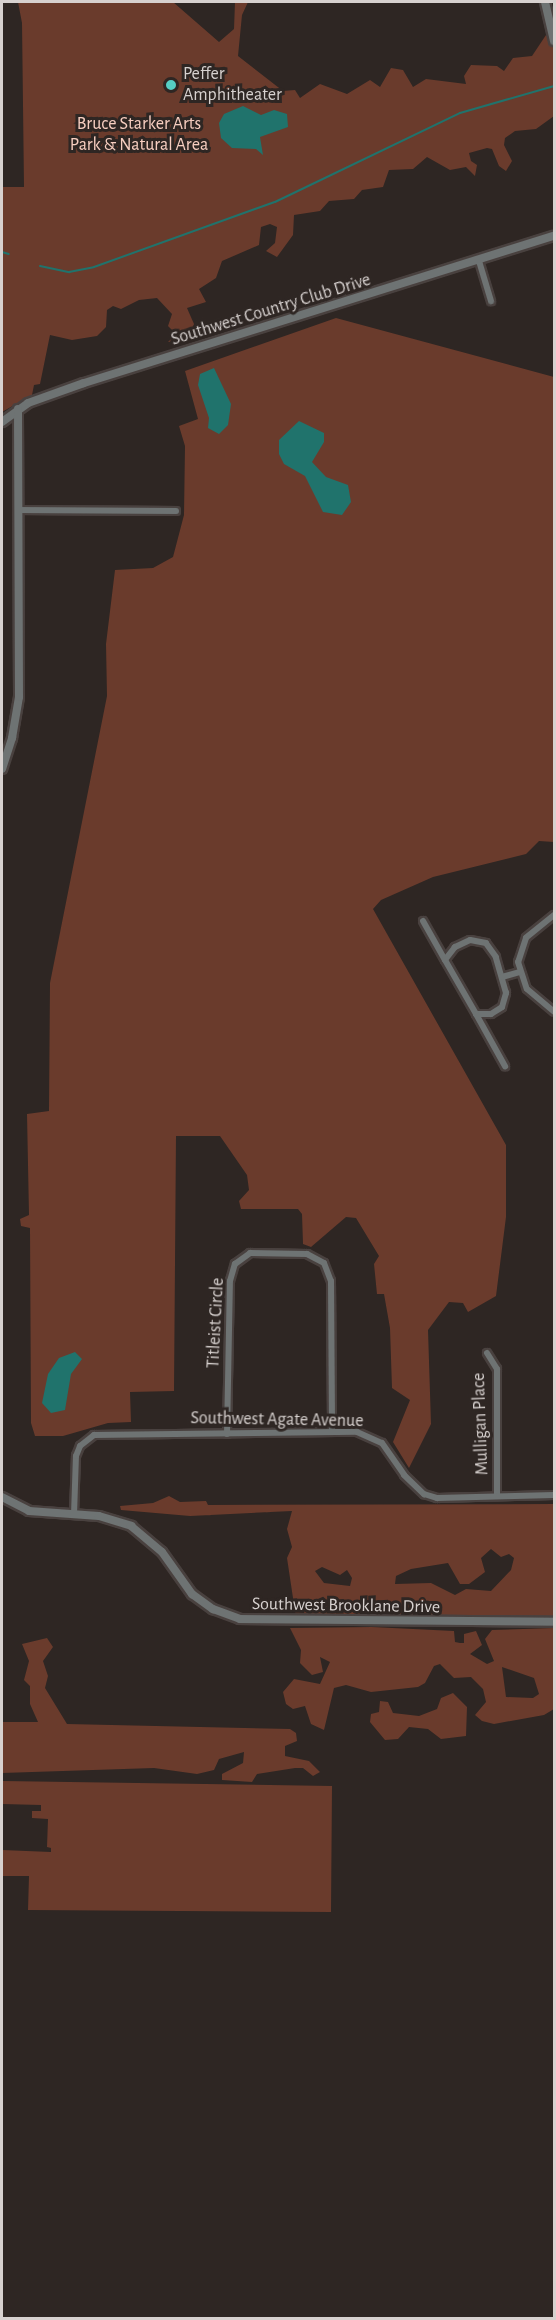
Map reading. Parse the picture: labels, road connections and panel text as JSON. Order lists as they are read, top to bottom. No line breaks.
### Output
{"streets":{"street":["Southwest Country Club Drive","Titleist Circle","Southwest Agate Avenue","Mulligan Place","Southwest Brooklane Drive"]},"crossings":[["Titleist Circle","Southwest Agate Avenue"],["Southwest Agate Avenue","Mulligan Place"],["Southwest Agate Avenue","Southwest Brooklane Drive"]],"parks":["Bruce Starker Arts Park & Natural Area"],"places":["Peffer Amphitheater"]}
